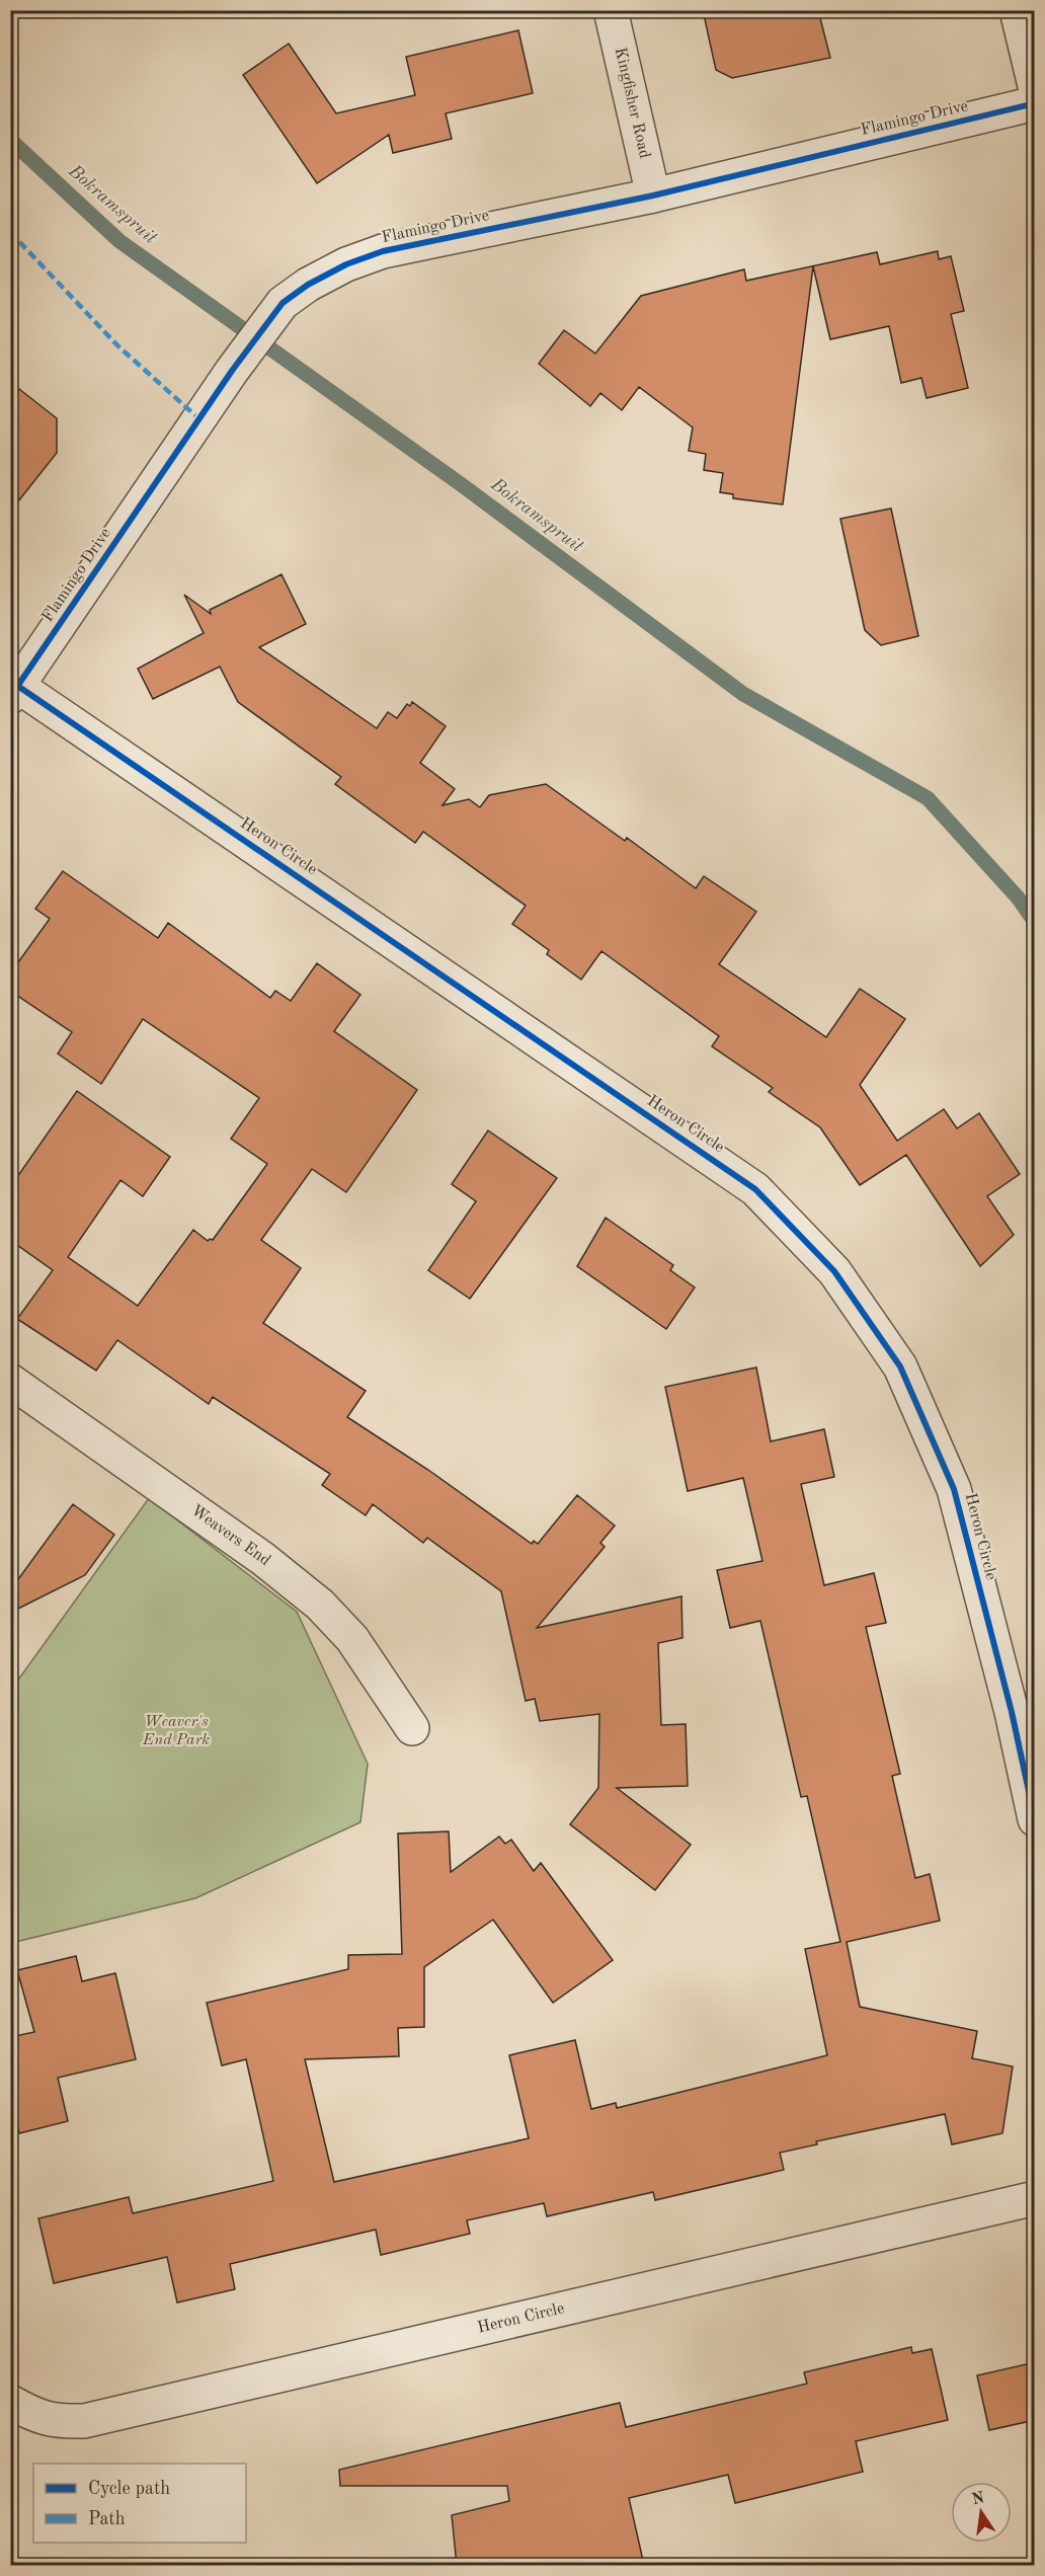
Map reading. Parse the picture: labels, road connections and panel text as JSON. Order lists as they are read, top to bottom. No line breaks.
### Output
{"streets":{"street":["Kingfisher Road","Flamingo Drive","Heron Circle","Weavers End"]},"crossings":[["Kingfisher Road","Flamingo Drive"],["Flamingo Drive","Heron Circle"]],"water":["Bokramspruit"],"parks":["Weaver's End Park"],"legend":["Cycle path","Path"],"north":"top"}
